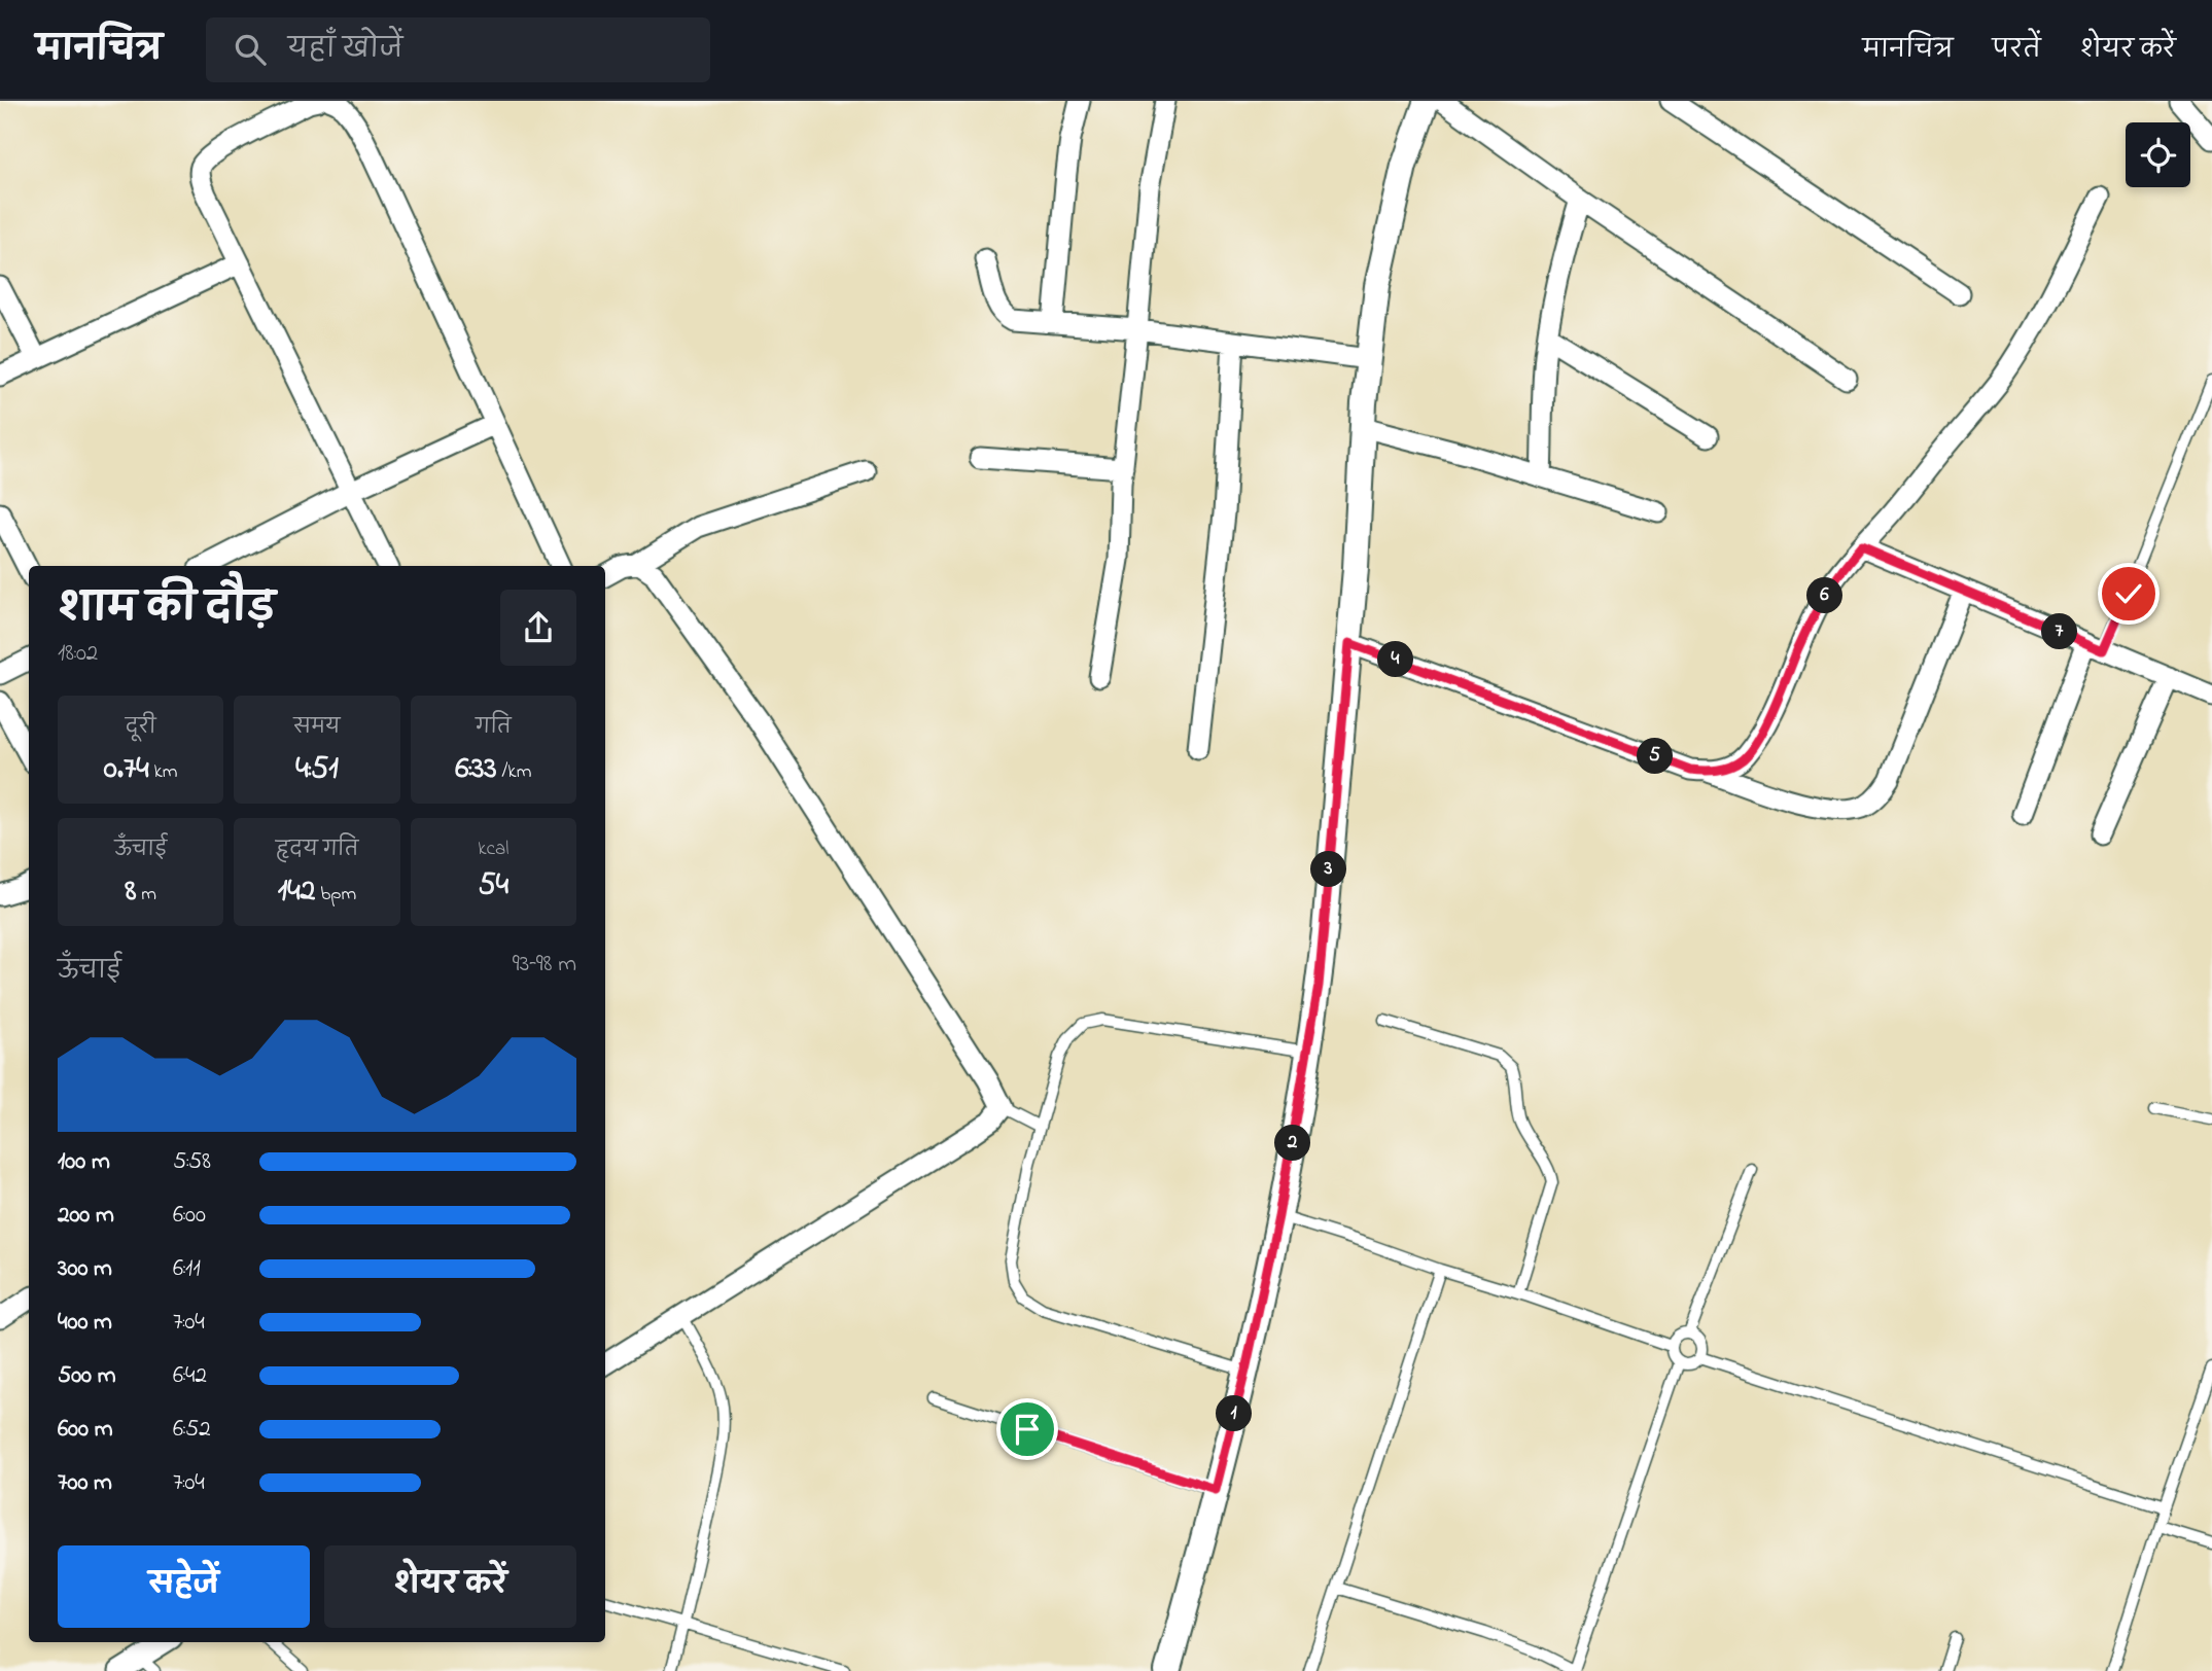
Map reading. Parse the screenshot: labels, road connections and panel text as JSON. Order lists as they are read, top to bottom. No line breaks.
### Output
{"page":{"header":"मानचित्र","search":"यहाँ खोजें","nav":["मानचित्र","परतें","शेयर करें"],"heading":["शाम की दौड़","18:02"],"pins":["6","7","4","5","3","2","1"],"stats":[["दूरी","0.74 km"],["समय","4:51"],["गति","6:33 /km"],["ऊँचाई","8 m"],["हृदय गति","142 bpm"],["kcal","54"]],"chart":["ऊँचाई","93–98 m"],"list":[{"name":"100 m","note":"5:58"},{"name":"200 m","note":"6:00"},{"name":"300 m","note":"6:11"},{"name":"400 m","note":"7:04"},{"name":"500 m","note":"6:42"},{"name":"600 m","note":"6:52"},{"name":"700 m","note":"7:04"}],"buttons":["सहेजें","शेयर करें"]}}
